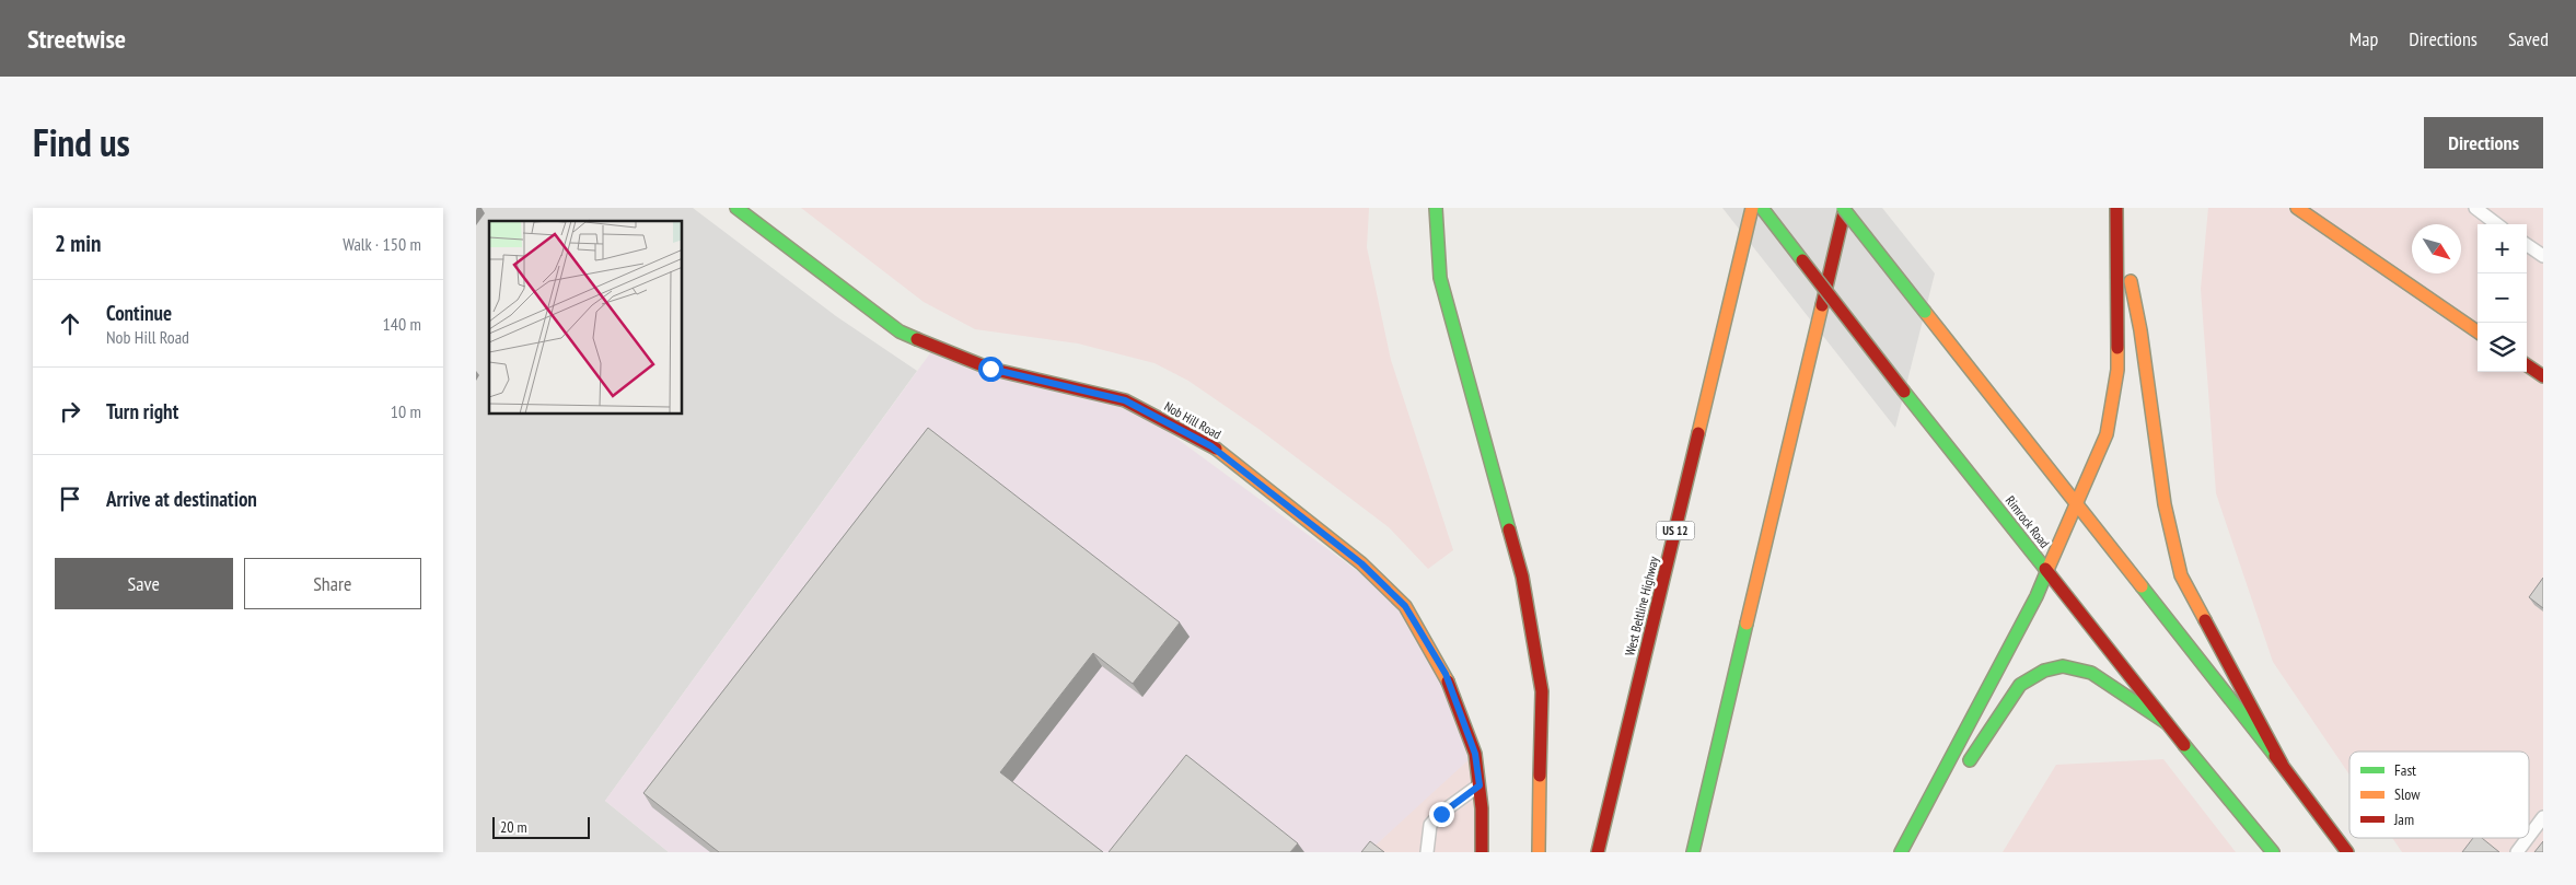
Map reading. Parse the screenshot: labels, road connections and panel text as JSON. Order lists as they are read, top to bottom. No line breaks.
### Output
{"streets":{"main road":["Nob Hill Road","Rimrock Road","US 12","West Beltline Highway"]},"legend":["Fast","Slow","Jam"],"scale_bar":"20 m","north":"bottom right","page":{"header":"Streetwise","nav":["Map","Directions","Saved"],"title":"Find us","buttons":["Directions",["Save","Share"]],"heading":["2 min","Walk · 150 m"],"map_buttons":["+","−"],"list":[["Continue","Nob Hill Road","140 m"],["Turn right","10 m"],"Arrive at destination"],"scale":"20 m"}}
